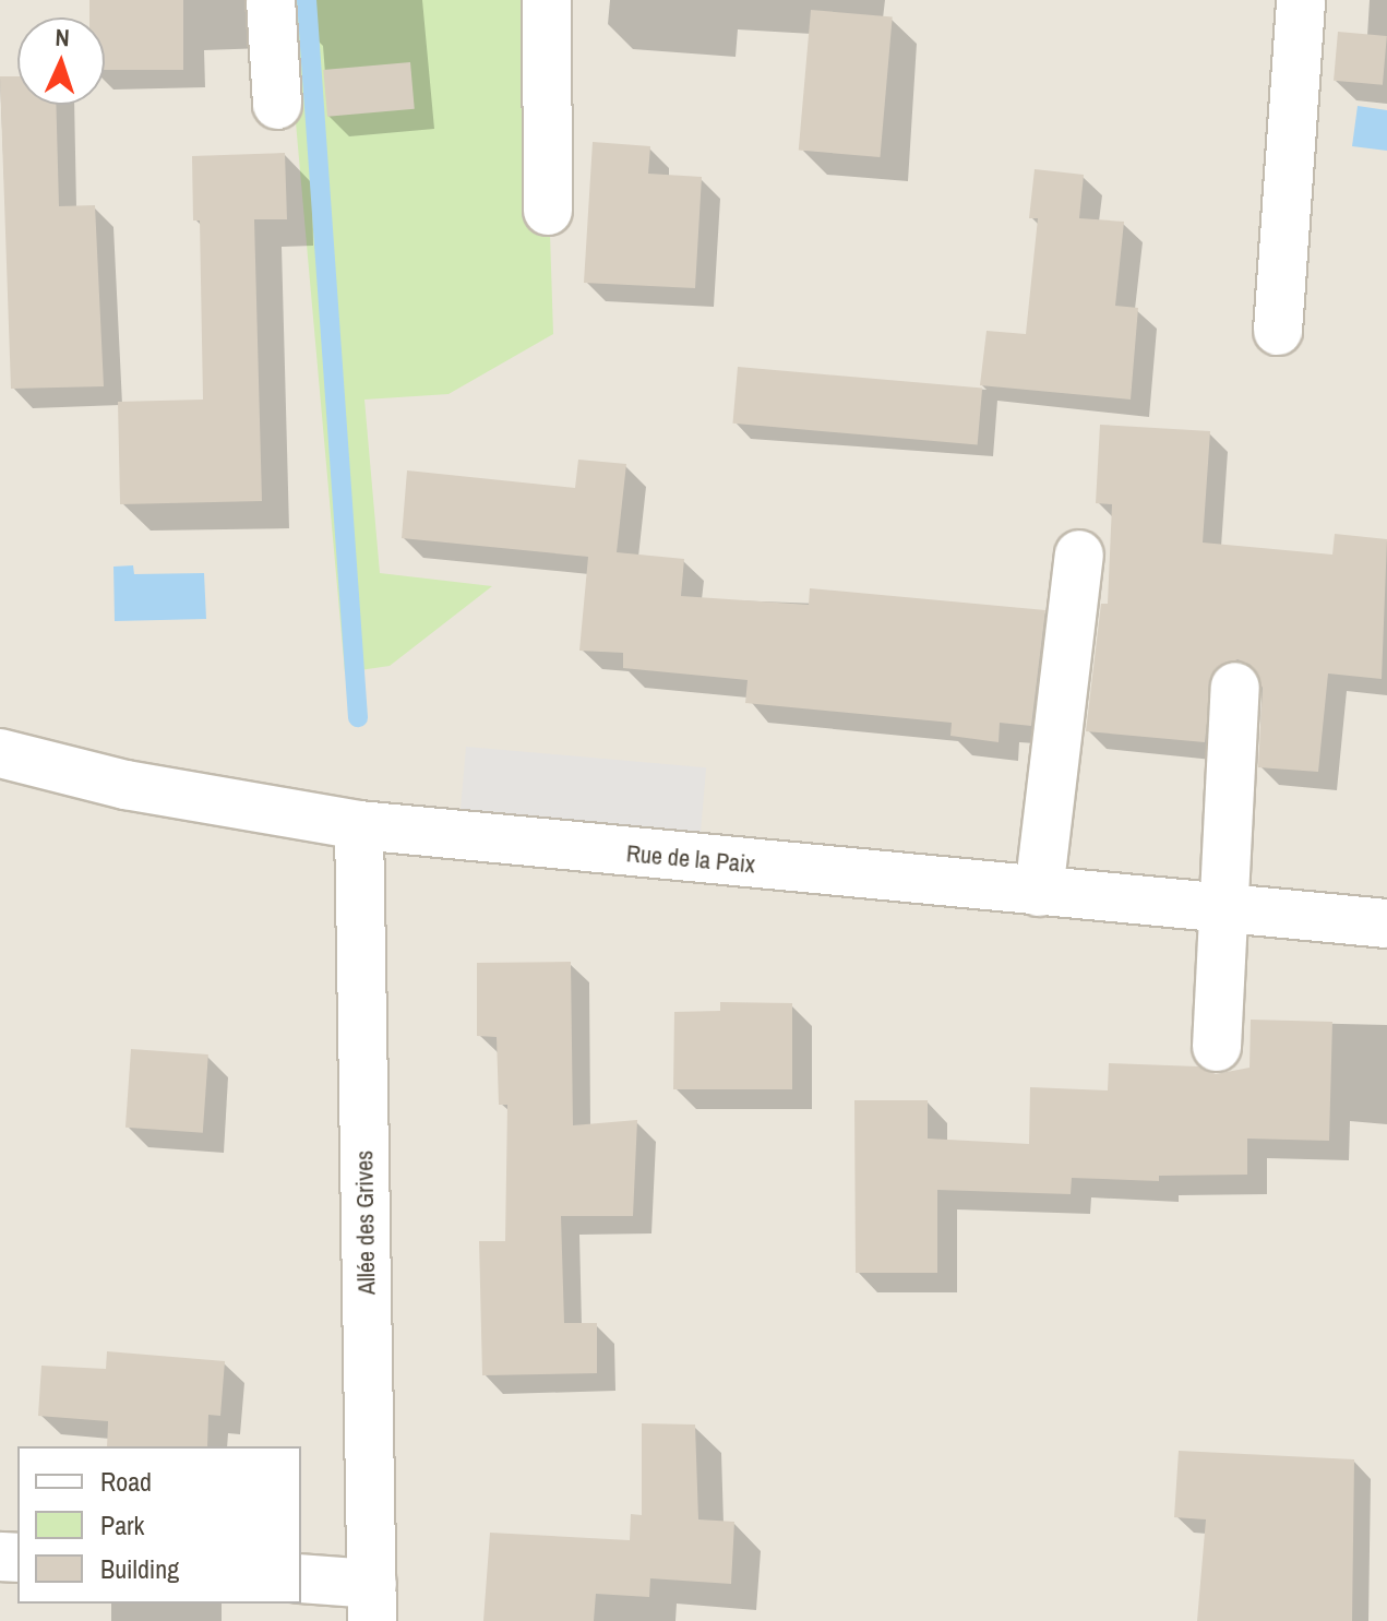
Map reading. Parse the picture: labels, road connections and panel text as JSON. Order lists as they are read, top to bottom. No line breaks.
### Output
{"streets":{"street":["Rue de la Paix","Allée des Grives"]},"crossings":[["Rue de la Paix","Allée des Grives"]],"legend":["Road","Park","Building"],"north":"top"}
